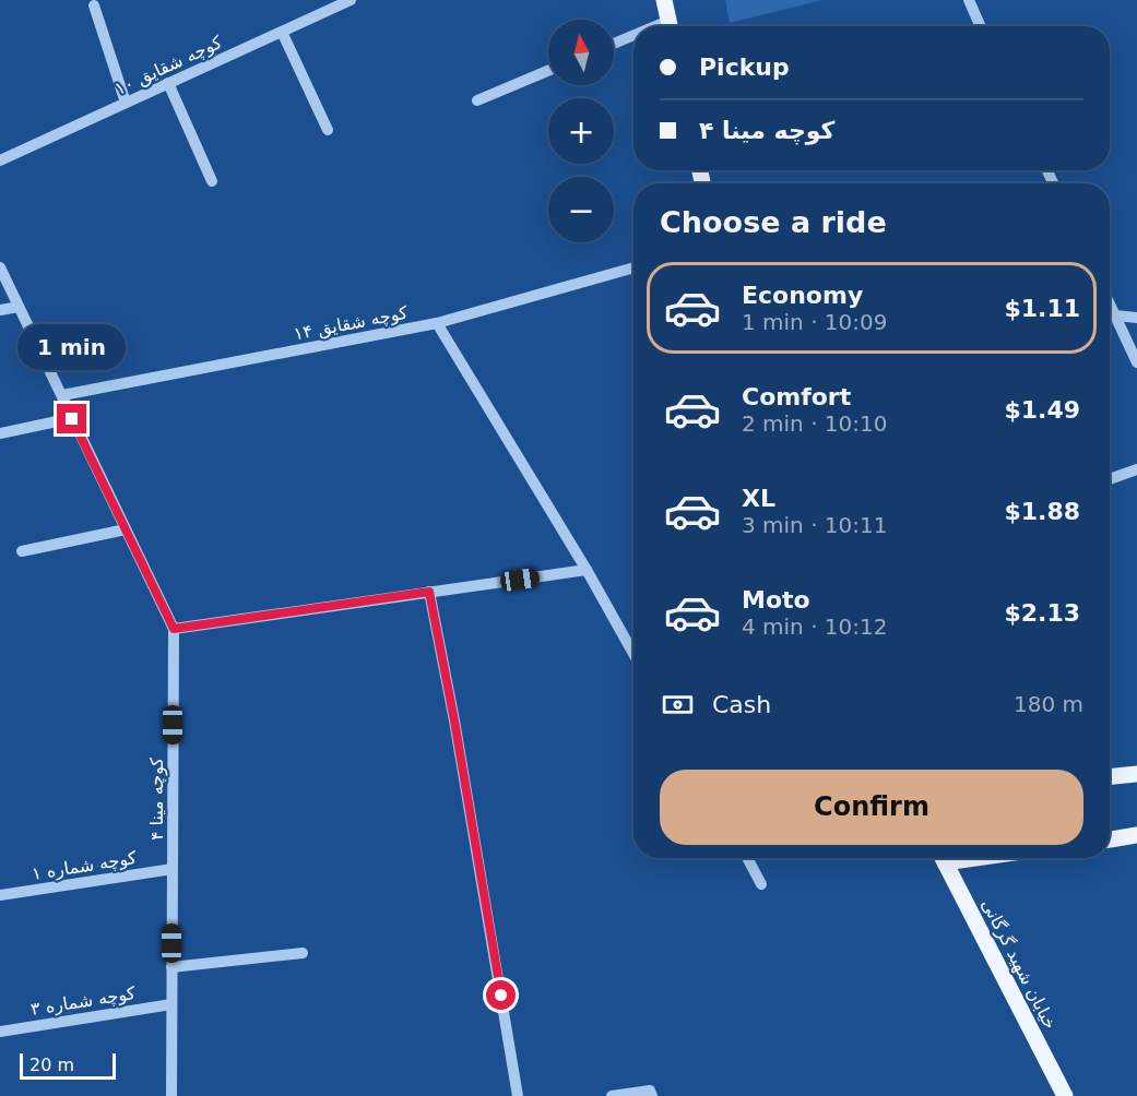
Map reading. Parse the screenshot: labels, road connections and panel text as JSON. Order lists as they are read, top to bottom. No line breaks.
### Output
{"streets":{"main road":["خیابان شهید گرگانی"],"street":["کوچه شقایق ۱۰","کوچه شقایق ۱۴","کوچه مینا ۴","کوچه شماره ۱","کوچه شماره ۳"]},"crossings":[["کوچه شقایق ۱۴","کوچه مینا ۴"],["کوچه مینا ۴","کوچه شماره ۱"],["کوچه مینا ۴","کوچه شماره ۳"]],"scale_bar":"20 m","north":"top","page":{"map_buttons":["+","−"],"banner":["Pickup","کوچه مینا ۴"],"heading":"Choose a ride","list":[{"name":"Economy","note":"1 min · 10:09","value":"$1.11"},{"name":"Comfort","note":"2 min · 10:10","value":"$1.49"},{"name":"XL","note":"3 min · 10:11","value":"$1.88"},{"name":"Moto","note":"4 min · 10:12","value":"$2.13"}],"bubble":"1 min","pay":["Cash","180 m"],"buttons":"Confirm","scale":"20 m"}}
